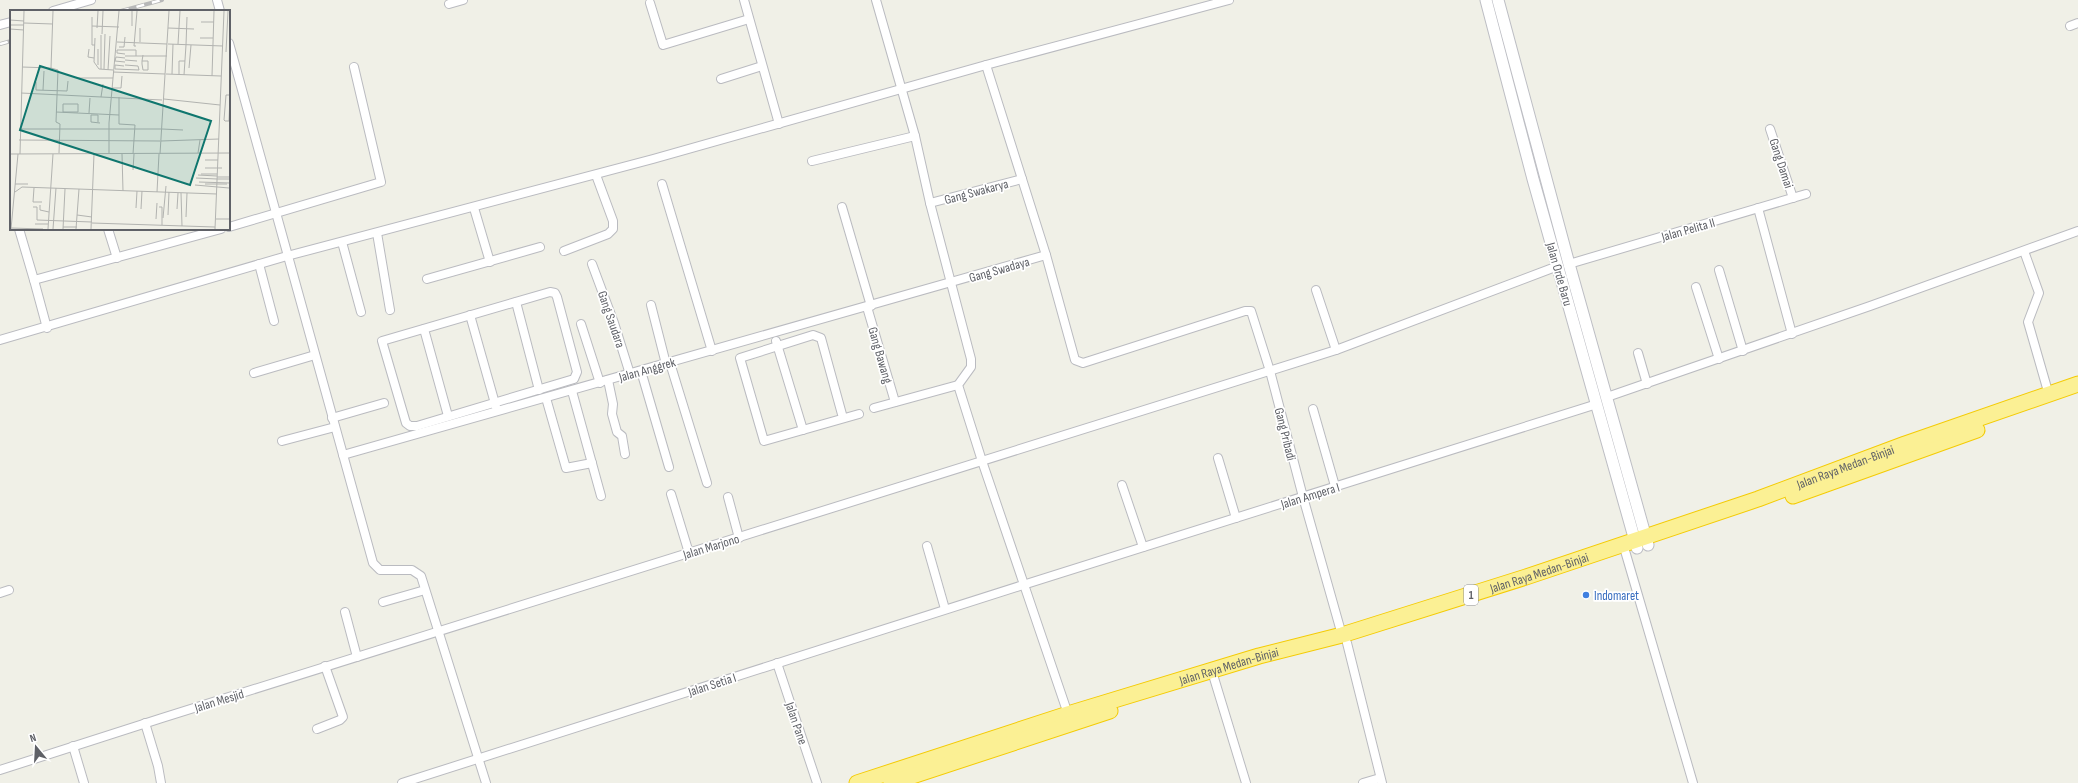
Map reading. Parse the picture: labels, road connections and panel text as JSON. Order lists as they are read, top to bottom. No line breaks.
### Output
{"streets":{"highway":["Jalan Raya Medan-Binjai","1"],"main road":["Jalan Orde Baru"],"street":["Gang Damai","Gang Swakarya","Jalan Pelita II","Gang Swadaya","Gang Saudara","Gang Bawang","Jalan Anggrek","Gang Pribadi","Jalan Ampera I","Jalan Marjono","Jalan Setia I","Jalan Mesjid","Jalan Pane"]},"crossings":[["Gang Damai","Jalan Pelita II"],["Jalan Pelita II","Jalan Orde Baru"],["Gang Swadaya","Jalan Anggrek"],["Gang Swadaya","Gang Pribadi"],["Jalan Orde Baru","Jalan Raya Medan-Binjai"],["Jalan Orde Baru","Jalan Ampera I"],["Jalan Orde Baru","Jalan Marjono"],["Gang Saudara","Jalan Anggrek"],["Gang Bawang","Jalan Anggrek"],["Gang Pribadi","Jalan Raya Medan-Binjai"],["Gang Pribadi","Jalan Ampera I"],["Gang Pribadi","Jalan Marjono"],["Jalan Ampera I","Jalan Setia I"],["Jalan Marjono","Jalan Mesjid"],["Jalan Setia I","Jalan Pane"]],"places":["Indomaret"],"north":"top"}
